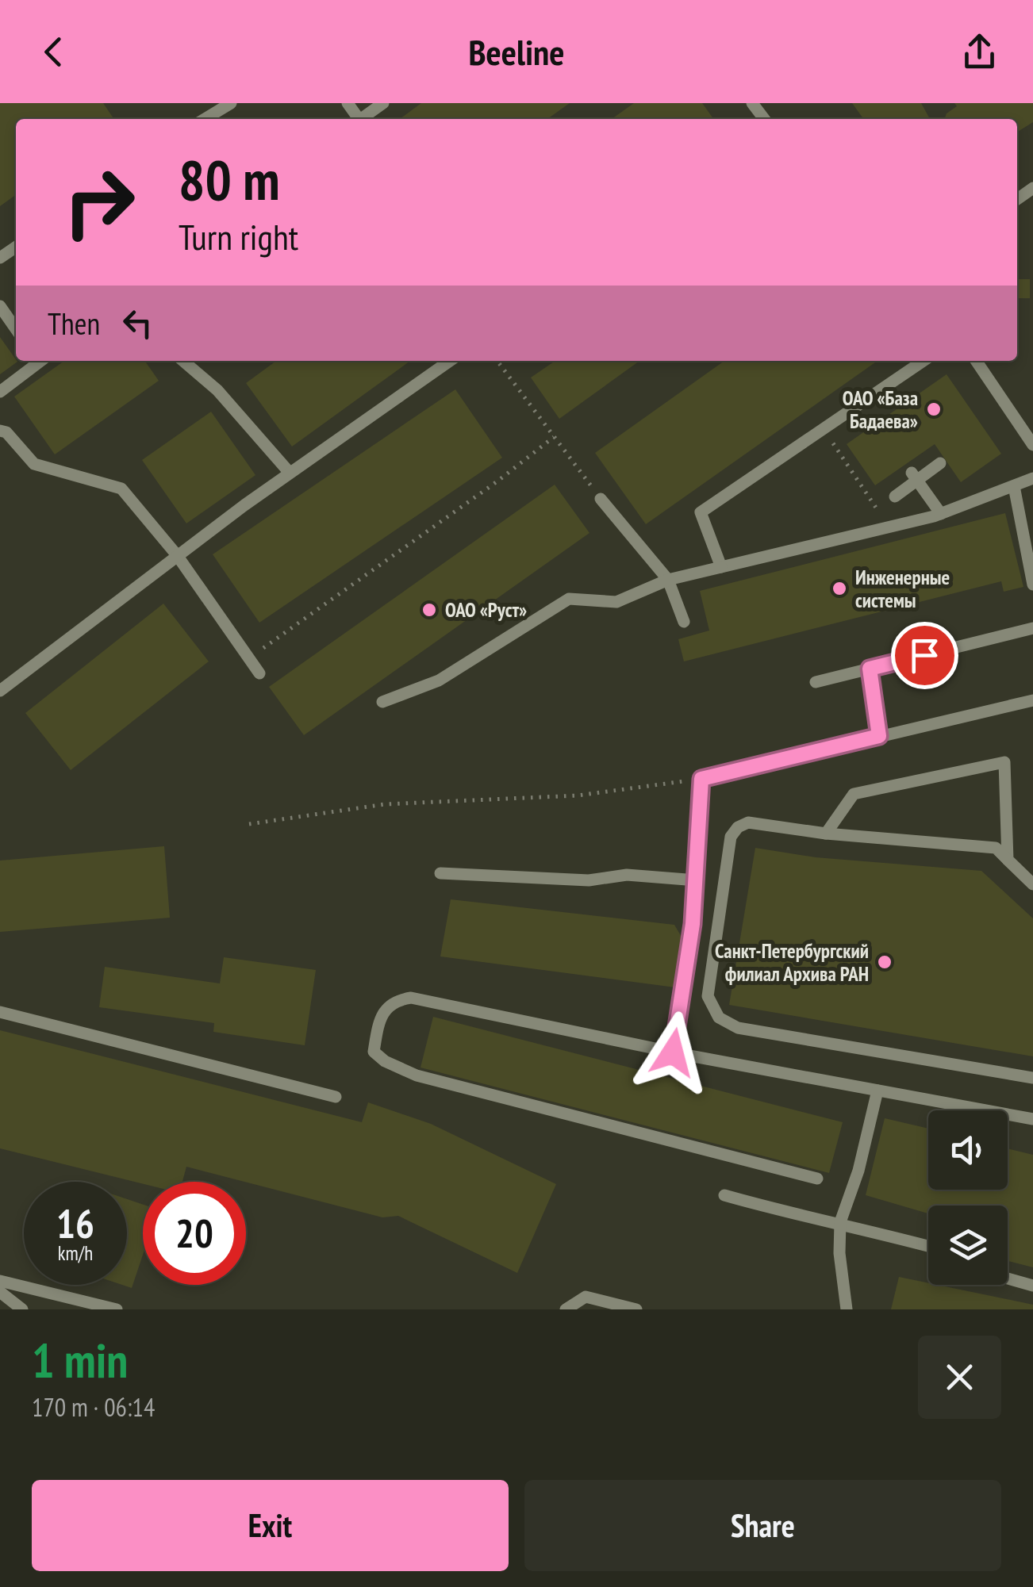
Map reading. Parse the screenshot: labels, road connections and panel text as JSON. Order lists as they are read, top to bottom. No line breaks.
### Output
{"places":["ОАО «База Бадаева»","Инженерные системы","ОАО «Руст»","Санкт-Петербургский филиал Архива РАН"],"page":{"header":"Beeline","turn":["80 m","Turn right"],"then":"Then","speed":"16 km/h","limit":"20","heading":["1 min","170 m · 06:14"],"buttons":["Exit","Share"]}}
